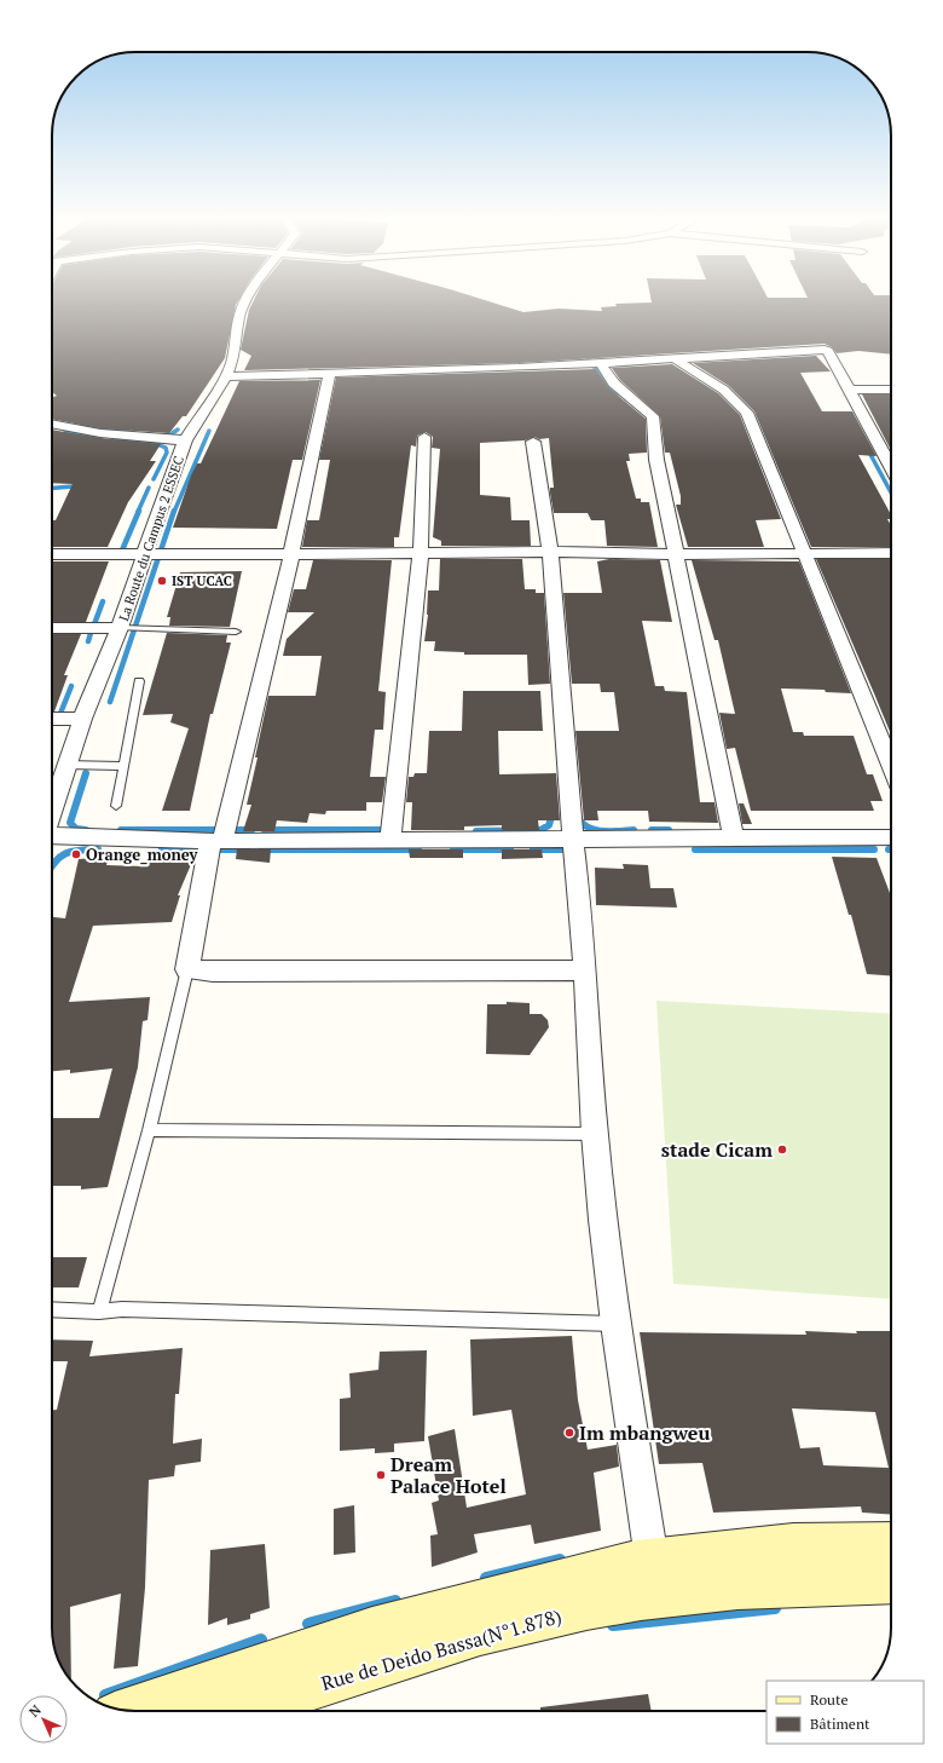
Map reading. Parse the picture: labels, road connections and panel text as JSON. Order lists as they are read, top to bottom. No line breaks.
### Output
{"streets":{"main road":["Rue de Deido Bassa(N°1.878)"],"street":["La Route du Campus 2 ESSEC"]},"places":["IST UCAC","Orange_money","stade Cicam","Im mbangweu","Dream Palace Hotel"],"legend":["Route","Bâtiment"],"north":"top left"}
